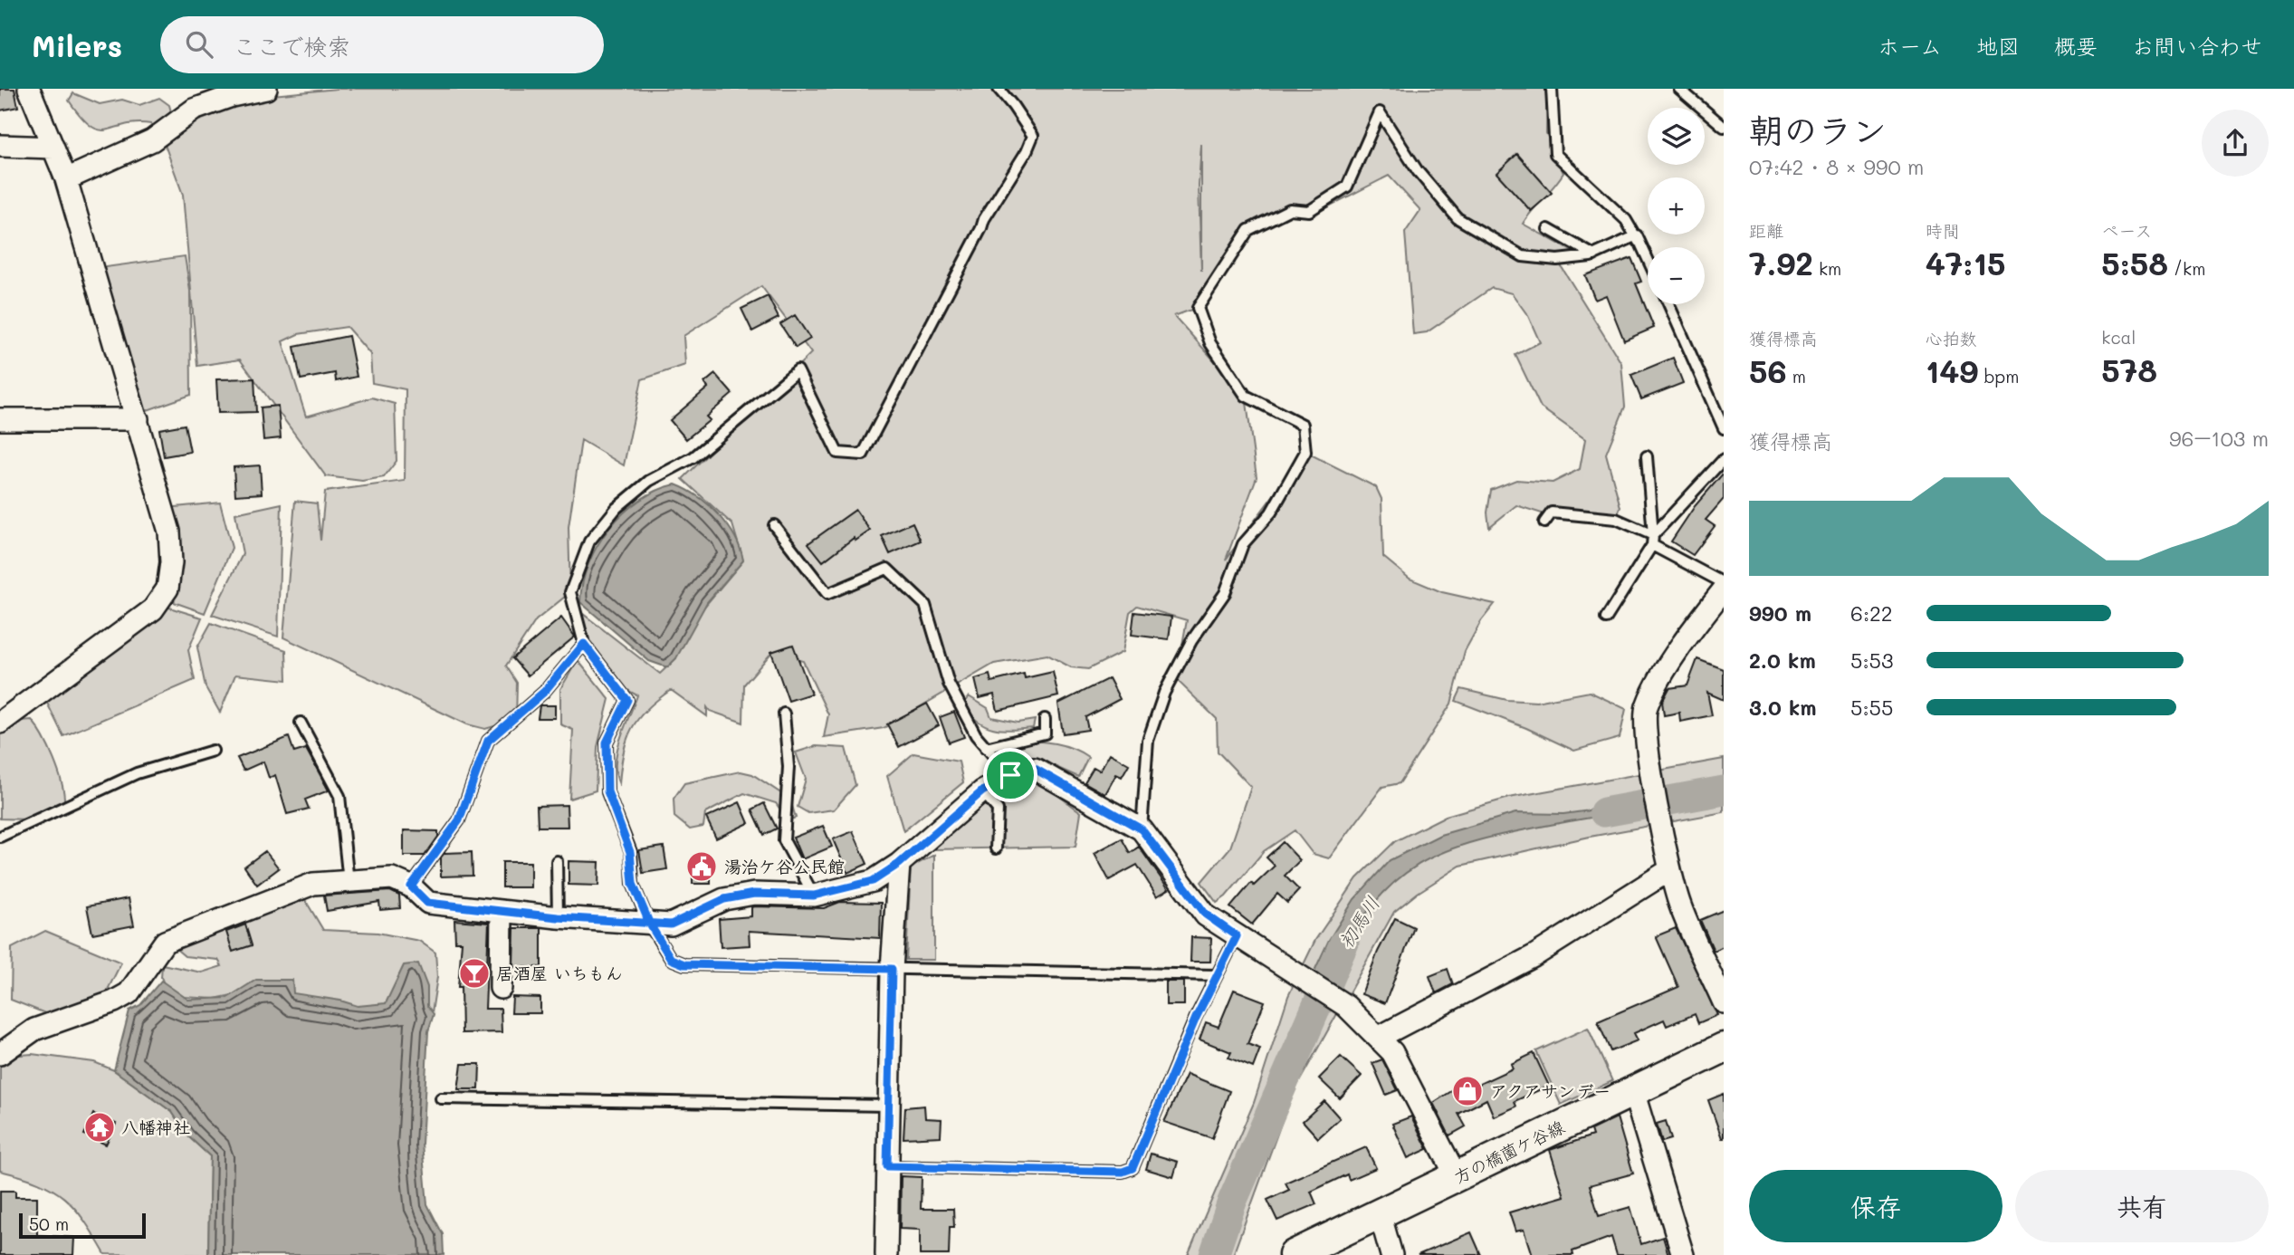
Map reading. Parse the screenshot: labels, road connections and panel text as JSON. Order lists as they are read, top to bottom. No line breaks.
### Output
{"streets":{"main road":["方の橋薗ケ谷線"]},"water":["初馬川"],"places":{"public building":["湯治ケ谷公民館"],"bar":["居酒屋 いちもん"],"shop":["アクアサンデー"],"temple":["八幡神社"]},"scale_bar":"50 m","page":{"header":"Milers","search":"ここで検索","nav":["ホーム","地図","概要","お問い合わせ"],"heading":["朝のラン","07:42 · 8 × 990 m"],"map_buttons":["+","−"],"stats":[["距離","7.92 km"],["時間","47:15"],["ペース","5:58 /km"],["獲得標高","56 m"],["心拍数","149 bpm"],["kcal","578"]],"chart":["獲得標高","96–103 m"],"list":[{"name":"990 m","note":"6:22"},{"name":"2.0 km","note":"5:53"},{"name":"3.0 km","note":"5:55"}],"buttons":["保存","共有"],"scale":"50 m"}}
